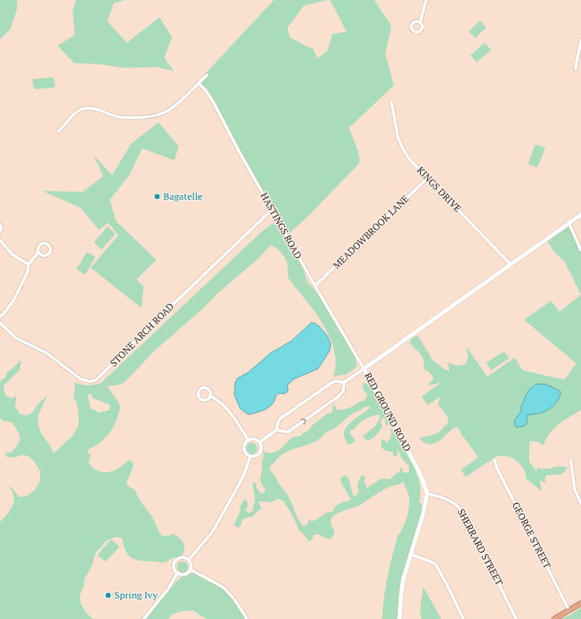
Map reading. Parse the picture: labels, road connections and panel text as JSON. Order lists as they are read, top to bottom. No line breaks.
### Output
{"streets":{"street":["KINGS DRIVE","HASTINGS ROAD","MEADOWBROOK LANE","STONE ARCH ROAD","RED GROUND ROAD","GEORGE STREET","SHERRARD STREET"]},"crossings":[["KINGS DRIVE","MEADOWBROOK LANE"],["KINGS DRIVE","RED GROUND ROAD"],["HASTINGS ROAD","MEADOWBROOK LANE"],["HASTINGS ROAD","STONE ARCH ROAD"],["HASTINGS ROAD","RED GROUND ROAD"],["RED GROUND ROAD","SHERRARD STREET"]],"places":["Bagatelle","Spring Ivy"]}
